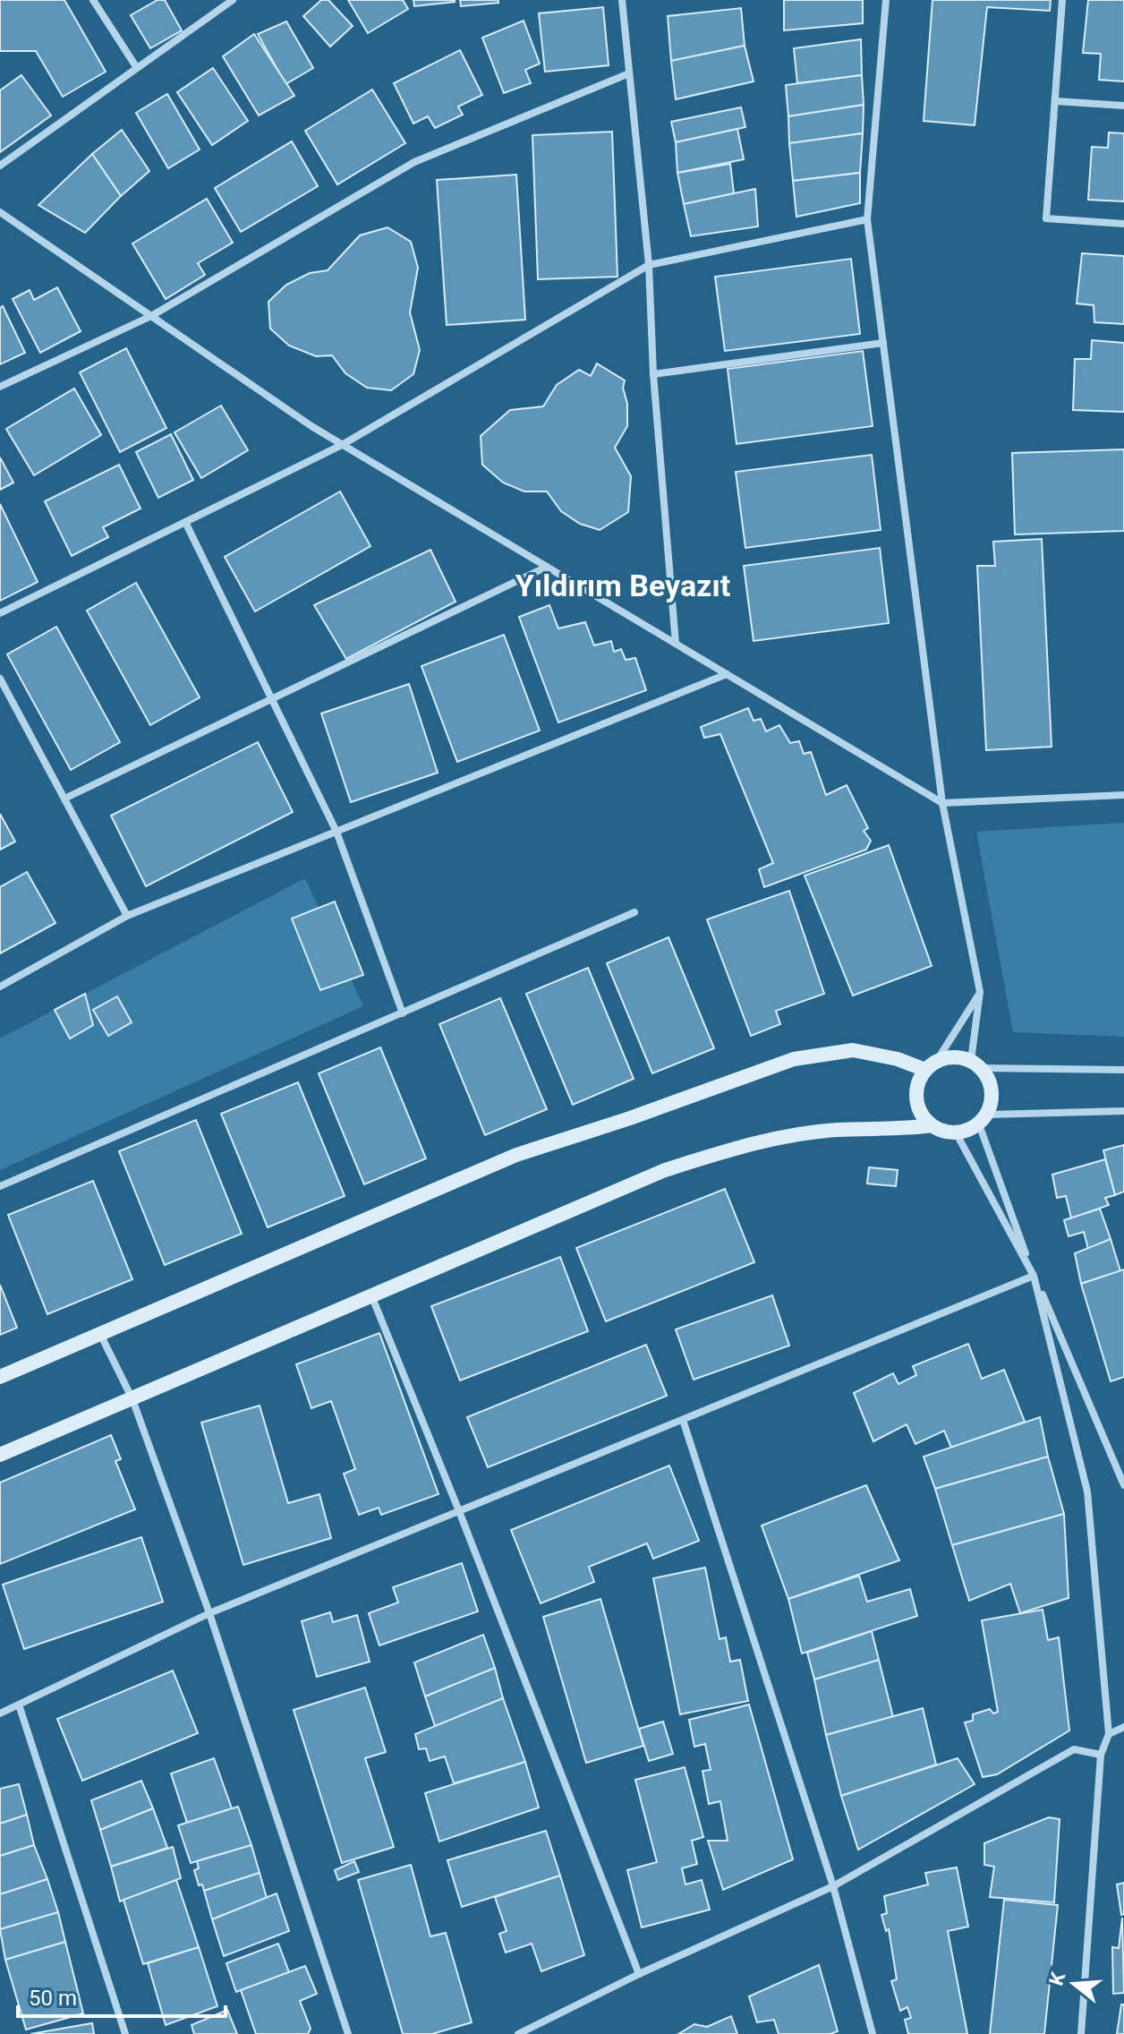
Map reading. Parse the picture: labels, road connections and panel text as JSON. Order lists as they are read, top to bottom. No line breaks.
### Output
{"districts":["Yıldırım Beyazıt"],"scale_bar":"50 m","north":"left"}
